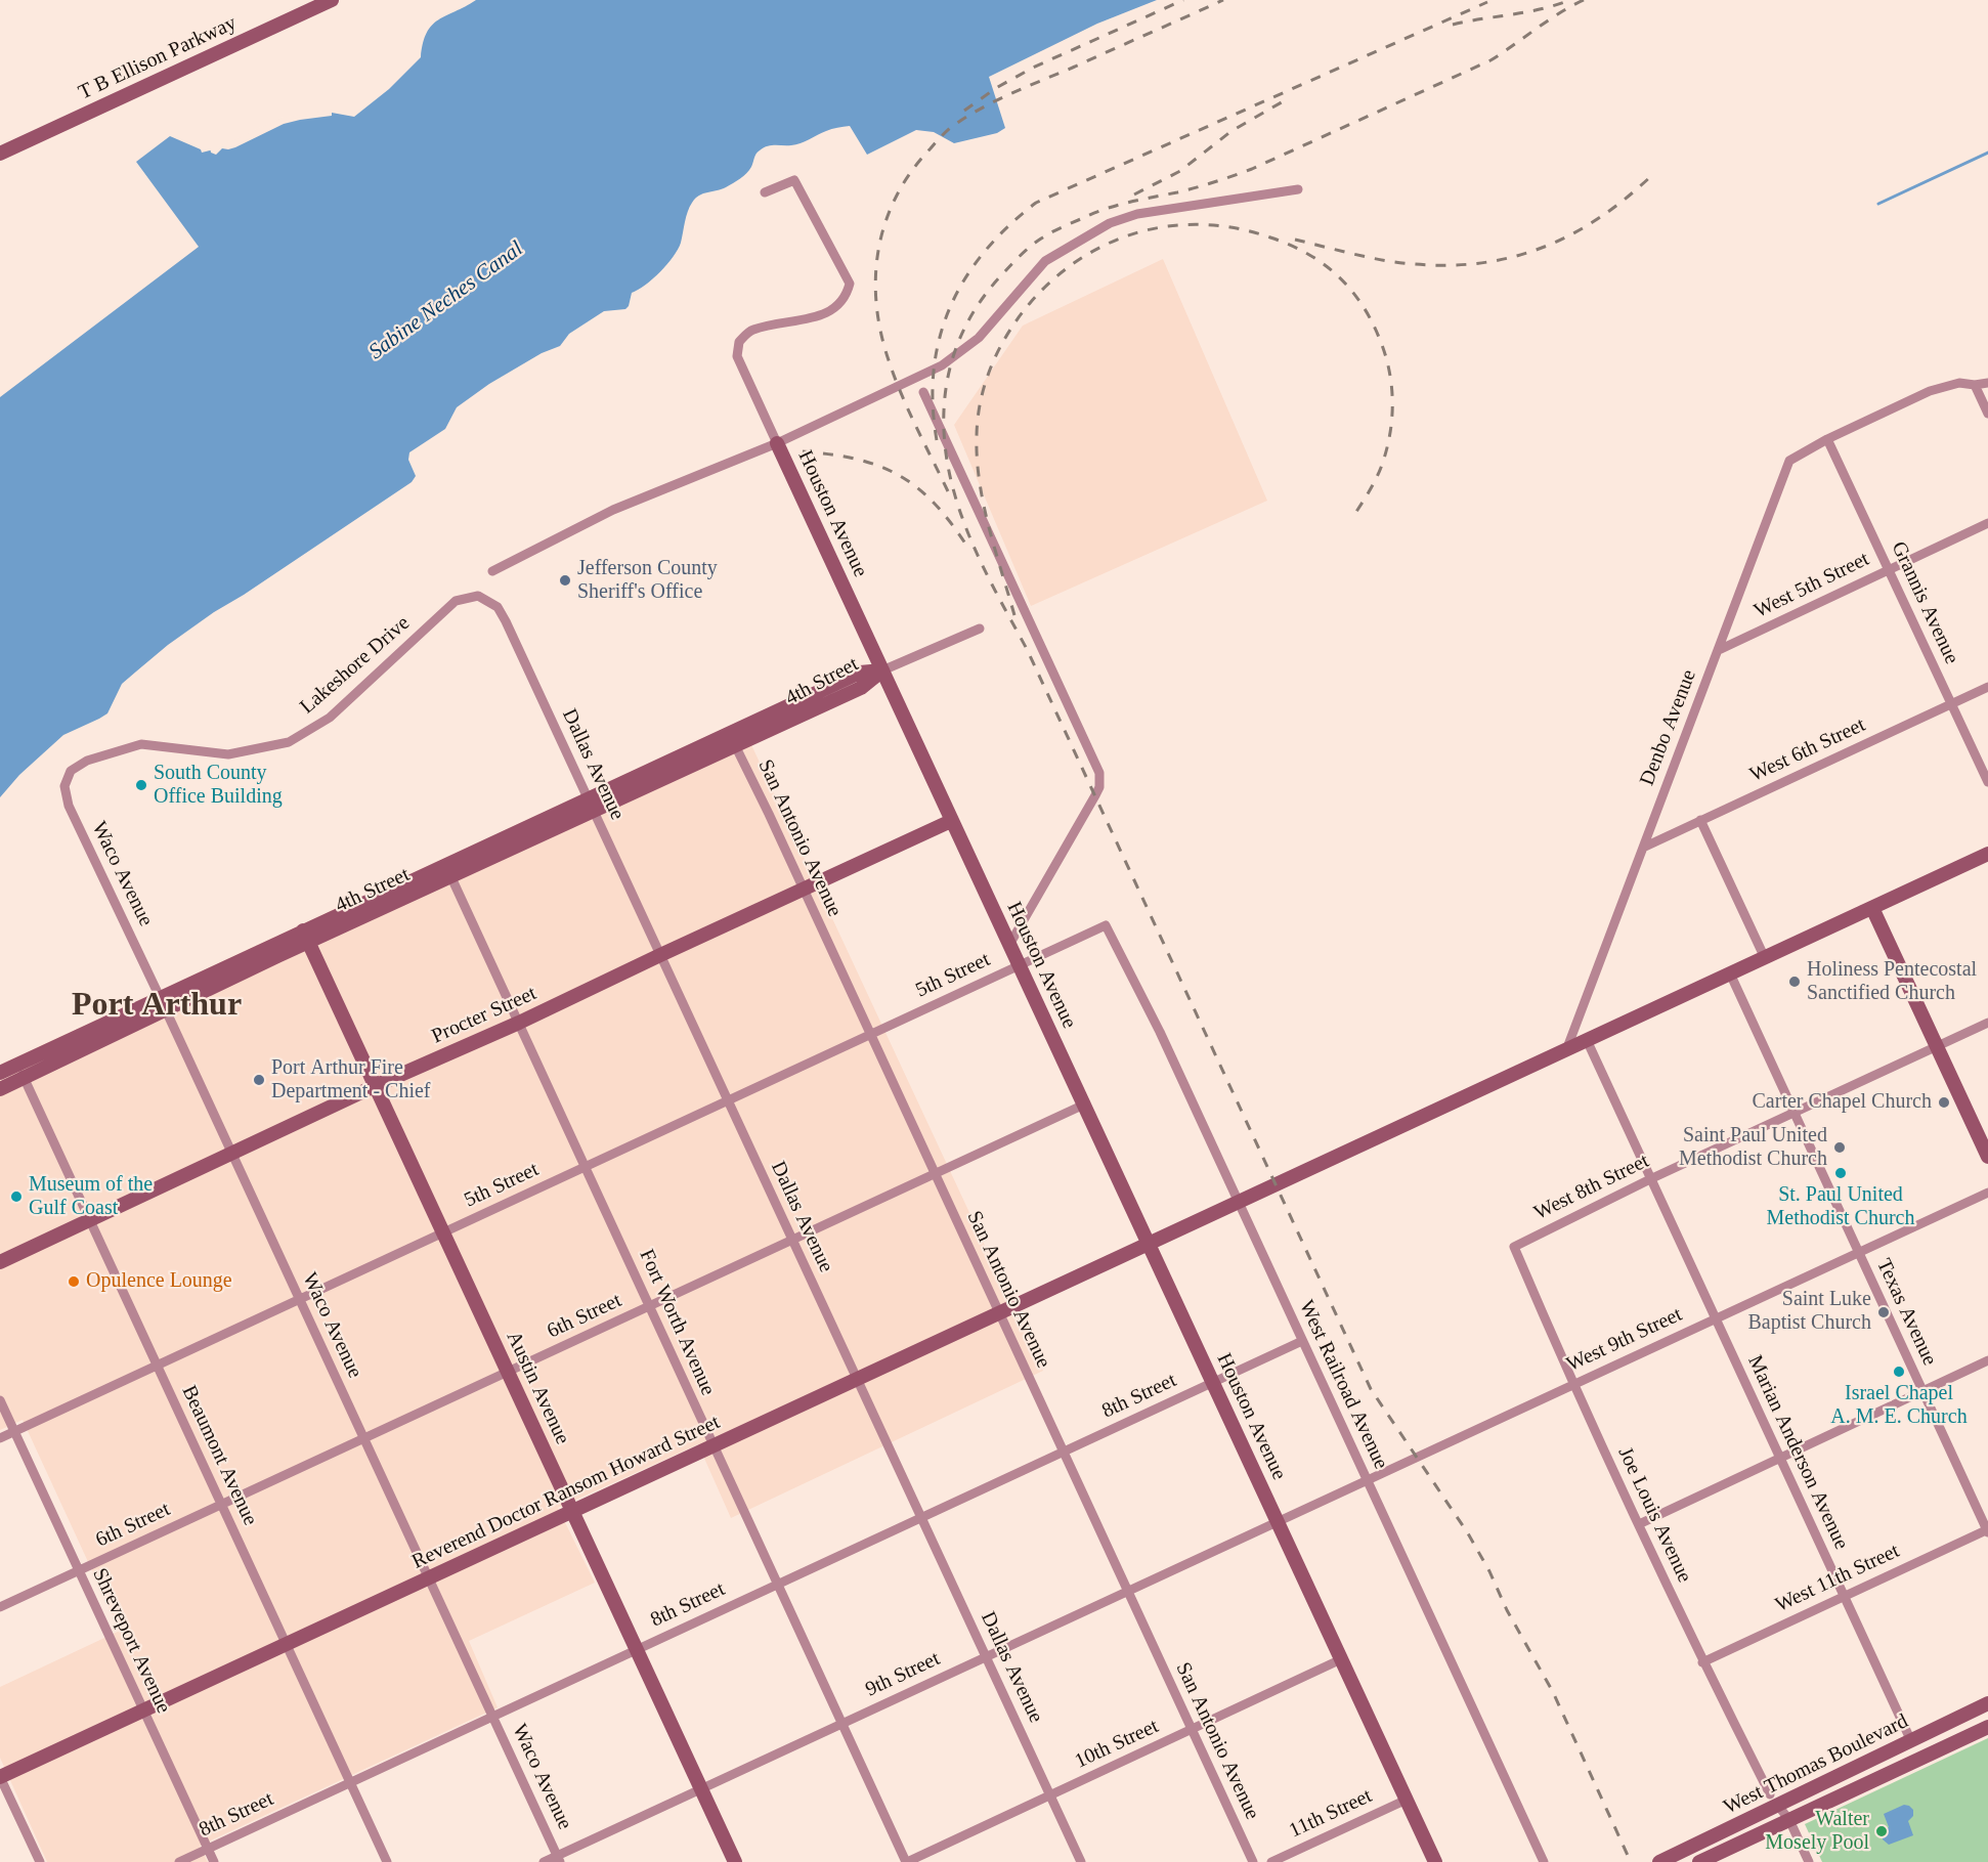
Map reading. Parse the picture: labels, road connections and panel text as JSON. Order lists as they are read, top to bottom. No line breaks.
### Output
{"streets":{"street":["T B Ellison Parkway","Houston Avenue","West 5th Street","Grannis Avenue","Lakeshore Drive","4th Street","Denbo Avenue","West 6th Street","Dallas Avenue","San Antonio Avenue","Waco Avenue","5th Street","Procter Street","West 8th Street","Texas Avenue","6th Street","Fort Worth Avenue","West 9th Street","West Railroad Avenue","Austin Avenue","8th Street","Marian Anderson Avenue","Beaumont Avenue","Reverend Doctor Ransom Howard Street","Joe Louis Avenue","West 11th Street","Shreveport Avenue","9th Street","10th Street","West Thomas Boulevard","11th Street"]},"crossings":[["Houston Avenue","4th Street"],["Houston Avenue","5th Street"],["Houston Avenue","Procter Street"],["Houston Avenue","6th Street"],["Houston Avenue","West 9th Street"],["Houston Avenue","West Railroad Avenue"],["Houston Avenue","8th Street"],["Houston Avenue","Reverend Doctor Ransom Howard Street"],["Houston Avenue","9th Street"],["Houston Avenue","10th Street"],["Houston Avenue","11th Street"],["West 5th Street","Grannis Avenue"],["West 5th Street","Denbo Avenue"],["Grannis Avenue","Denbo Avenue"],["Grannis Avenue","West 6th Street"],["Lakeshore Drive","Dallas Avenue"],["Lakeshore Drive","Waco Avenue"],["4th Street","Dallas Avenue"],["4th Street","San Antonio Avenue"],["4th Street","Waco Avenue"],["4th Street","Fort Worth Avenue"],["4th Street","Austin Avenue"],["4th Street","Beaumont Avenue"],["Denbo Avenue","West 6th Street"],["Denbo Avenue","Reverend Doctor Ransom Howard Street"],["Dallas Avenue","5th Street"],["Dallas Avenue","Procter Street"],["Dallas Avenue","6th Street"],["Dallas Avenue","8th Street"],["Dallas Avenue","Reverend Doctor Ransom Howard Street"],["Dallas Avenue","9th Street"],["Dallas Avenue","10th Street"],["San Antonio Avenue","5th Street"],["San Antonio Avenue","Procter Street"],["San Antonio Avenue","6th Street"],["San Antonio Avenue","8th Street"],["San Antonio Avenue","Reverend Doctor Ransom Howard Street"],["San Antonio Avenue","9th Street"],["San Antonio Avenue","10th Street"],["Waco Avenue","5th Street"],["Waco Avenue","Procter Street"],["Waco Avenue","6th Street"],["Waco Avenue","8th Street"],["Waco Avenue","Reverend Doctor Ransom Howard Street"],["Waco Avenue","9th Street"],["5th Street","Fort Worth Avenue"],["5th Street","West Railroad Avenue"],["5th Street","Austin Avenue"],["5th Street","Beaumont Avenue"],["5th Street","Shreveport Avenue"],["Procter Street","Fort Worth Avenue"],["Procter Street","Austin Avenue"],["Procter Street","Beaumont Avenue"],["West 8th Street","Texas Avenue"],["West 8th Street","Marian Anderson Avenue"],["West 8th Street","Joe Louis Avenue"],["Texas Avenue","West 9th Street"],["Texas Avenue","Reverend Doctor Ransom Howard Street"],["Texas Avenue","West 11th Street"],["6th Street","Fort Worth Avenue"],["6th Street","Austin Avenue"],["6th Street","Beaumont Avenue"],["6th Street","Shreveport Avenue"],["Fort Worth Avenue","8th Street"],["Fort Worth Avenue","Reverend Doctor Ransom Howard Street"],["Fort Worth Avenue","9th Street"],["Fort Worth Avenue","10th Street"],["West 9th Street","West Railroad Avenue"],["West 9th Street","Marian Anderson Avenue"],["West 9th Street","Joe Louis Avenue"],["West 9th Street","9th Street"],["West Railroad Avenue","Reverend Doctor Ransom Howard Street"],["Austin Avenue","8th Street"],["Austin Avenue","Reverend Doctor Ransom Howard Street"],["Austin Avenue","9th Street"],["8th Street","Beaumont Avenue"],["8th Street","Shreveport Avenue"],["Marian Anderson Avenue","Reverend Doctor Ransom Howard Street"],["Marian Anderson Avenue","West 11th Street"],["Marian Anderson Avenue","West Thomas Boulevard"],["Beaumont Avenue","Reverend Doctor Ransom Howard Street"],["Reverend Doctor Ransom Howard Street","Shreveport Avenue"],["Joe Louis Avenue","West 11th Street"],["Joe Louis Avenue","West Thomas Boulevard"]],"districts":["Port Arthur"],"water":["Sabine Neches Canal"],"places":["Jefferson County Sheriff's Office","South County Office Building","Holiness Pentecostal Sanctified Church","Port Arthur Fire Department - Chief","Carter Chapel Church","Saint Paul United Methodist Church","St. Paul United Methodist Church","Museum of the Gulf Coast","Opulence Lounge","Saint Luke Baptist Church","Israel Chapel A. M. E. Church","Walter Mosely Pool"]}
